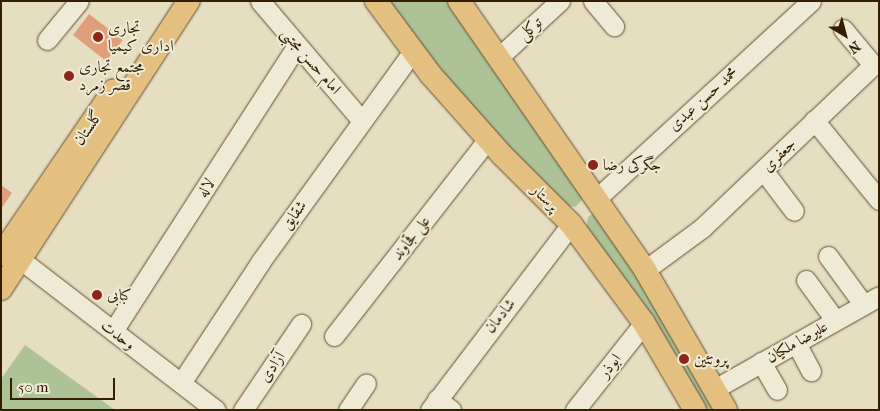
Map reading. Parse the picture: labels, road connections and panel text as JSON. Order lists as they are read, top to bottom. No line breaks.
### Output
{"streets":{"main road":["گلستان","پرستار"],"street":["توکلی","امام حسن مجتبی","محمد حسن عبدی","جعفری","لاله","شقایق","علی قجاوند","شادمان","وحدت","علیرضا ملکیان","ابوذر","آزادی"]},"crossings":[["امام حسن مجتبی","لاله"],["امام حسن مجتبی","شقایق"],["گلستان","وحدت"],["لاله","وحدت"],["پرستار","شقایق"],["پرستار","علی قجاوند"],["پرستار","شادمان"],["پرستار","ابوذر"],["شقایق","وحدت"]],"places":["تجاری اداری کیمیا","مجتمع تجاری قصر زمرد","جگرکی رضا","کبابی","پروتئین"],"scale_bar":"50 m","north":"bottom right"}
